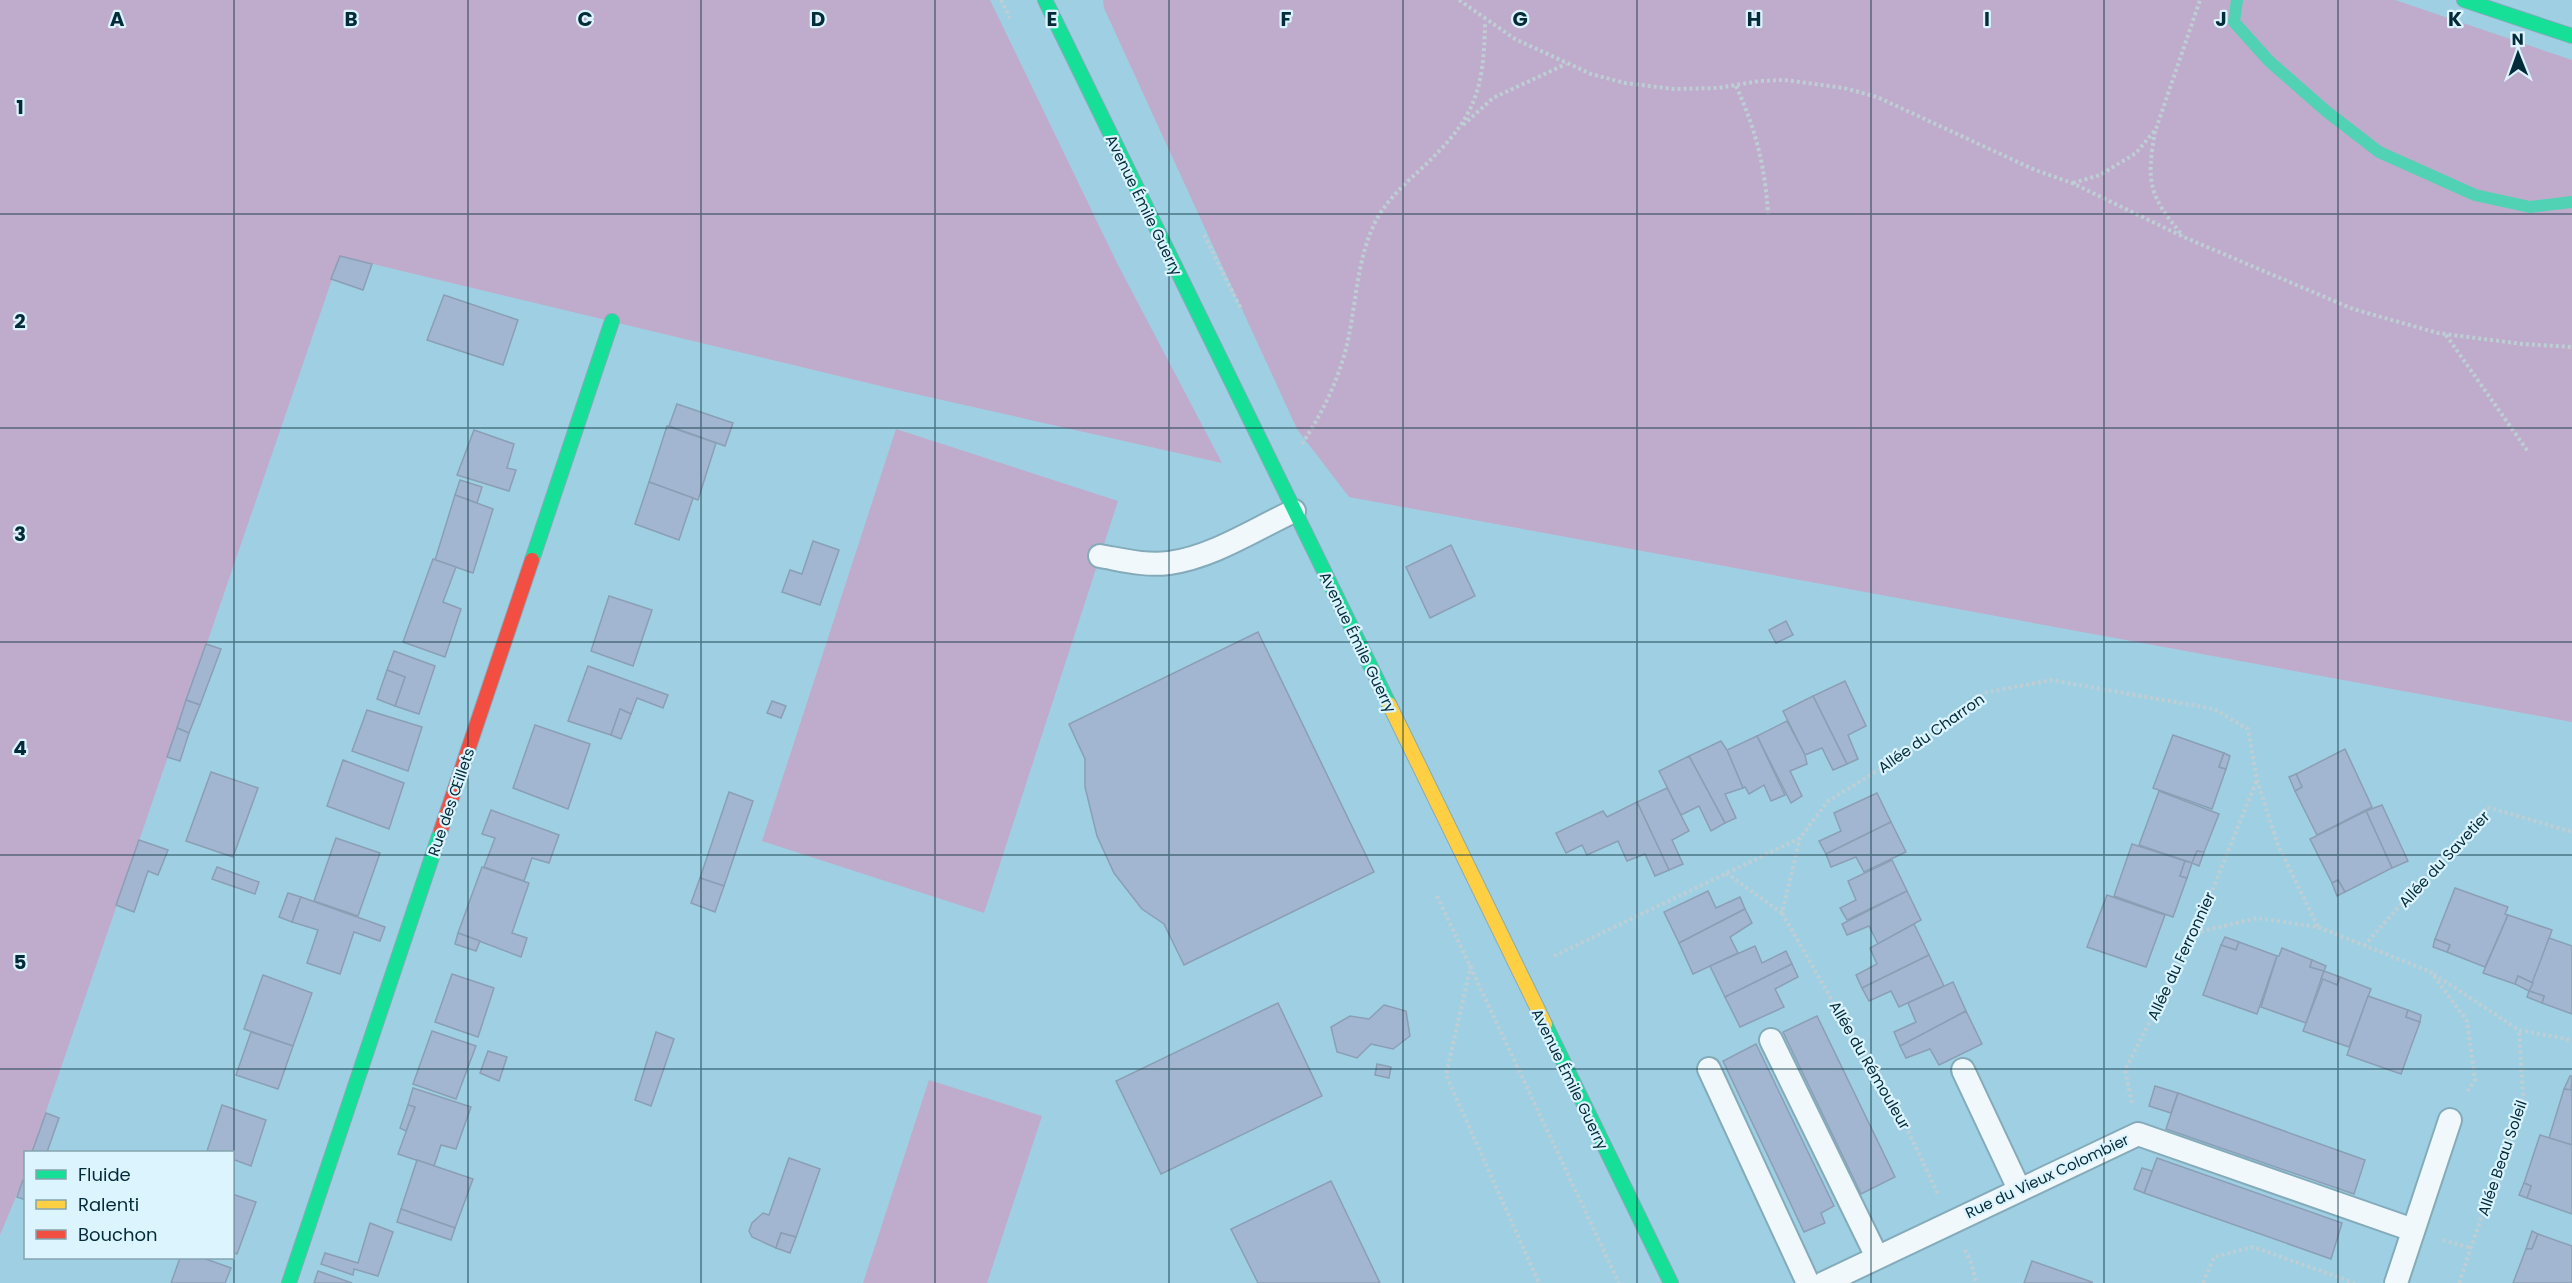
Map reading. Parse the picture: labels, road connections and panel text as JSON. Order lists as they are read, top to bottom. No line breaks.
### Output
{"streets":{"street":["Avenue Émile Guerry","Rue des Œillets"],"lane":["Rue du Vieux Colombier"],"path":["Allée du Charron","Allée du Savetier","Allée du Ferronnier","Allée du Rémouleur","Allée Beau Soleil"]},"crossings":[["Allée du Charron","Allée du Ferronnier"],["Allée du Ferronnier","Rue du Vieux Colombier"],["Allée du Rémouleur","Rue du Vieux Colombier"]],"legend":["Fluide","Ralenti","Bouchon"],"north":"top","grid":{"columns":["A","B","C","D","E","F","G","H","I","J","K"],"rows":["1","2","3","4","5"]}}
